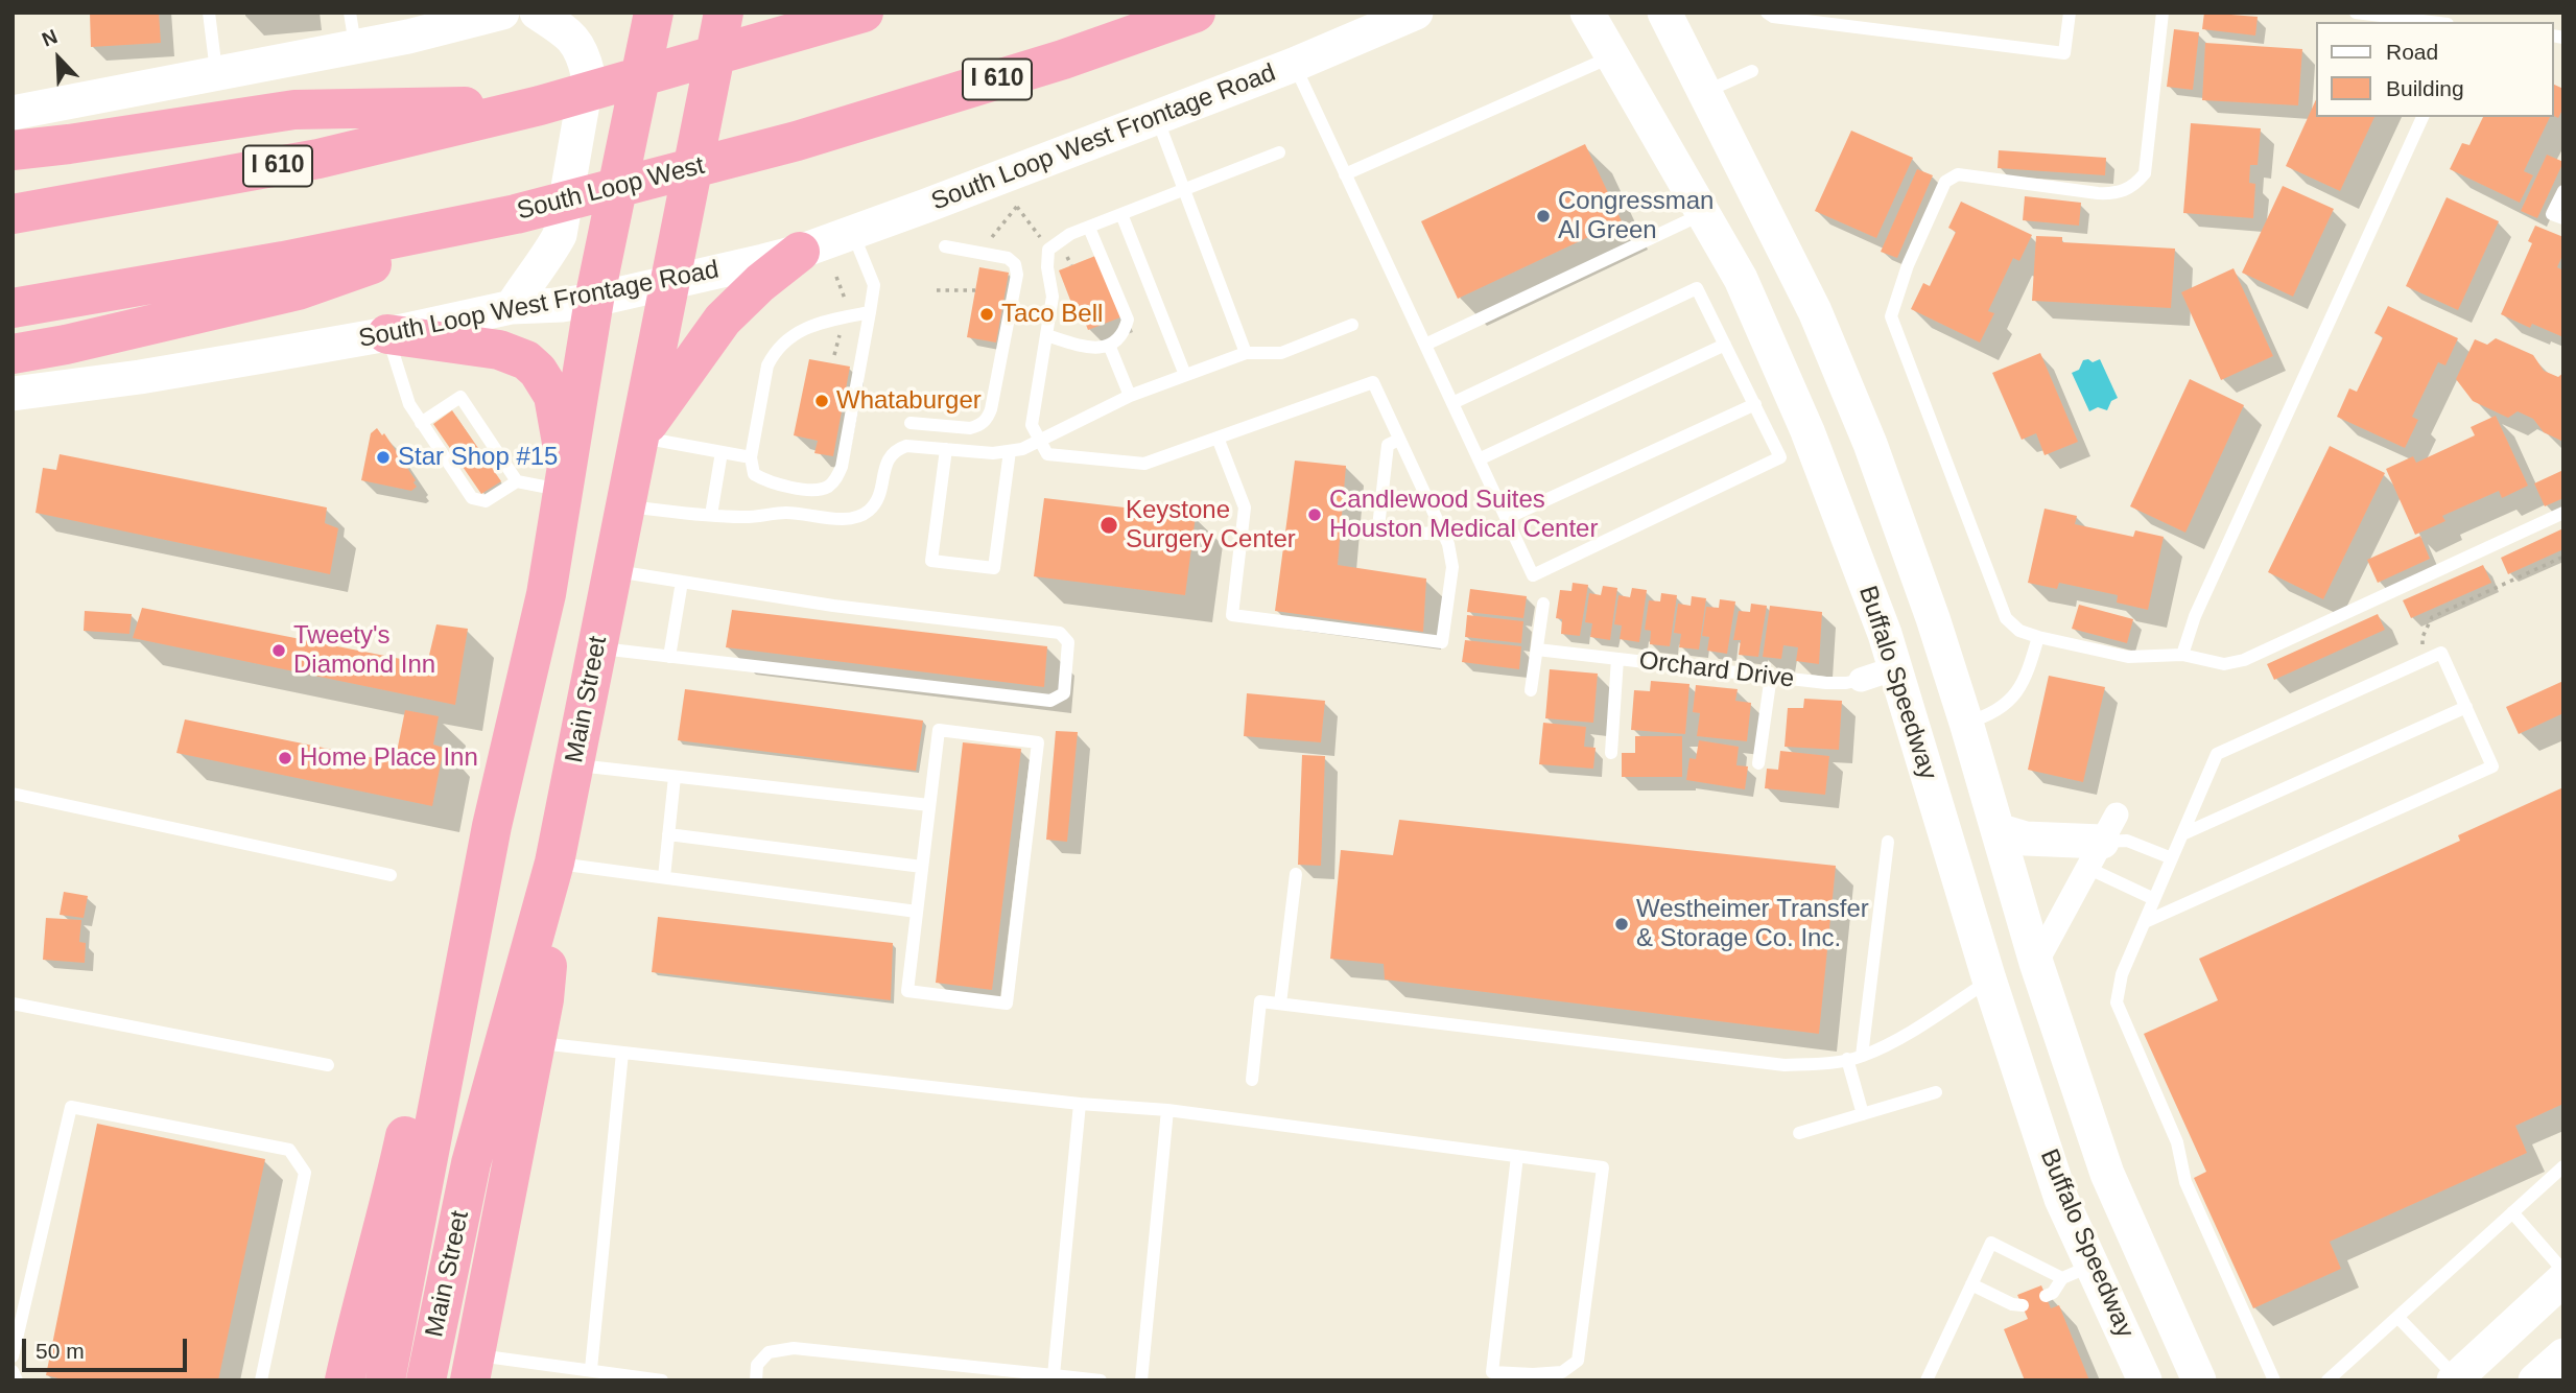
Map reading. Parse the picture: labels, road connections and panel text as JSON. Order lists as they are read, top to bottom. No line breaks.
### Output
{"streets":{"highway":["I 610","South Loop West","Main Street"],"main road":["South Loop West Frontage Road","Buffalo Speedway"],"street":["Orchard Drive"]},"crossings":[["South Loop West Frontage Road","Main Street"],["Orchard Drive","Buffalo Speedway"]],"places":["Congressman Al Green","Taco Bell","Whataburger","Star Shop #15","Candlewood Suites Houston Medical Center","Keystone Surgery Center","Tweety's Diamond Inn","Home Place Inn","Westheimer Transfer & Storage Co. Inc."],"legend":["Road","Building"],"scale_bar":"50 m","north":"top left"}
